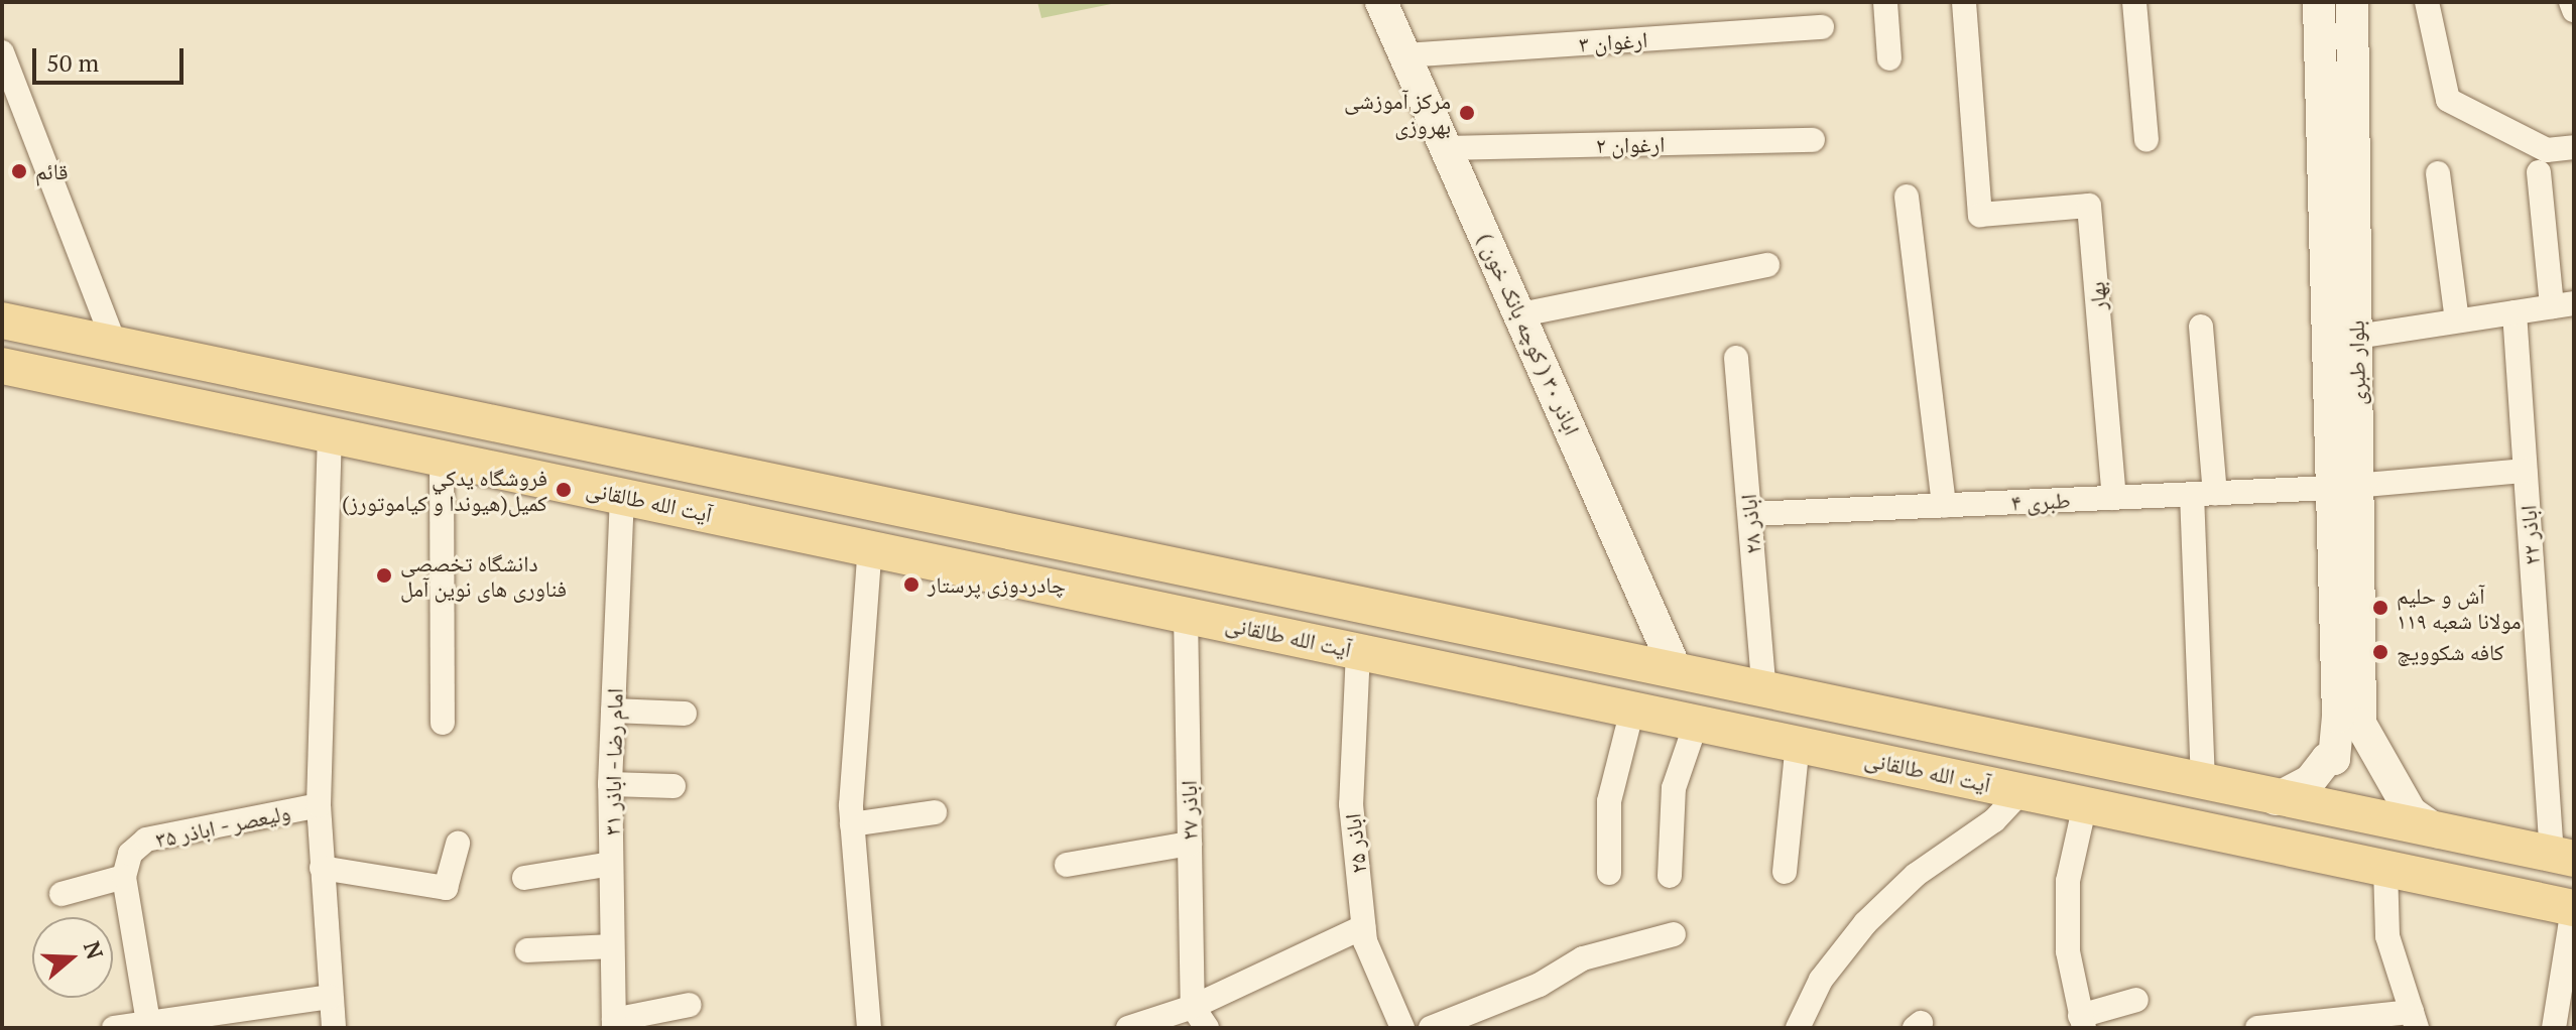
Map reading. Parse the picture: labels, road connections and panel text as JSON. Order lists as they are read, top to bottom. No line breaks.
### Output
{"streets":{"main road":["اباذر ۳۰ ( کوچه بانک خون )","بلوار طبری","آیت الله طالقانی"],"street":["ارغوان ۳","ارغوان ۲","بهار","طبری ۴","اباذر ۲۸","اباذر ۲۲","امام رضا - اباذر ۳۱","اباذر ۲۷","ولیعصر - اباذر ۳۵","اباذر ۲۵"]},"crossings":[["ارغوان ۳","اباذر ۳۰ ( کوچه بانک خون )"],["ارغوان ۲","اباذر ۳۰ ( کوچه بانک خون )"],["بهار","طبری ۴"],["اباذر ۳۰ ( کوچه بانک خون )","آیت الله طالقانی"],["بلوار طبری","آیت الله طالقانی"],["بلوار طبری","طبری ۴"],["آیت الله طالقانی","اباذر ۲۸"],["آیت الله طالقانی","اباذر ۲۲"],["آیت الله طالقانی","امام رضا - اباذر ۳۱"],["آیت الله طالقانی","اباذر ۲۷"],["آیت الله طالقانی","ولیعصر - اباذر ۳۵"],["آیت الله طالقانی","اباذر ۲۵"],["طبری ۴","اباذر ۲۸"],["طبری ۴","اباذر ۲۲"]],"places":["مرکز آموزشی بهروزی","قائم","فروشگاه يدكي كميل(هیوندا و کیاموتورز)","دانشگاه تخصصی فناوری های نوین آمل","چادردوزی پرستار","آش و حلیم مولانا شعبه ۱۱۹","کافه شکوویچ"],"scale_bar":"50 m","north":"right"}
